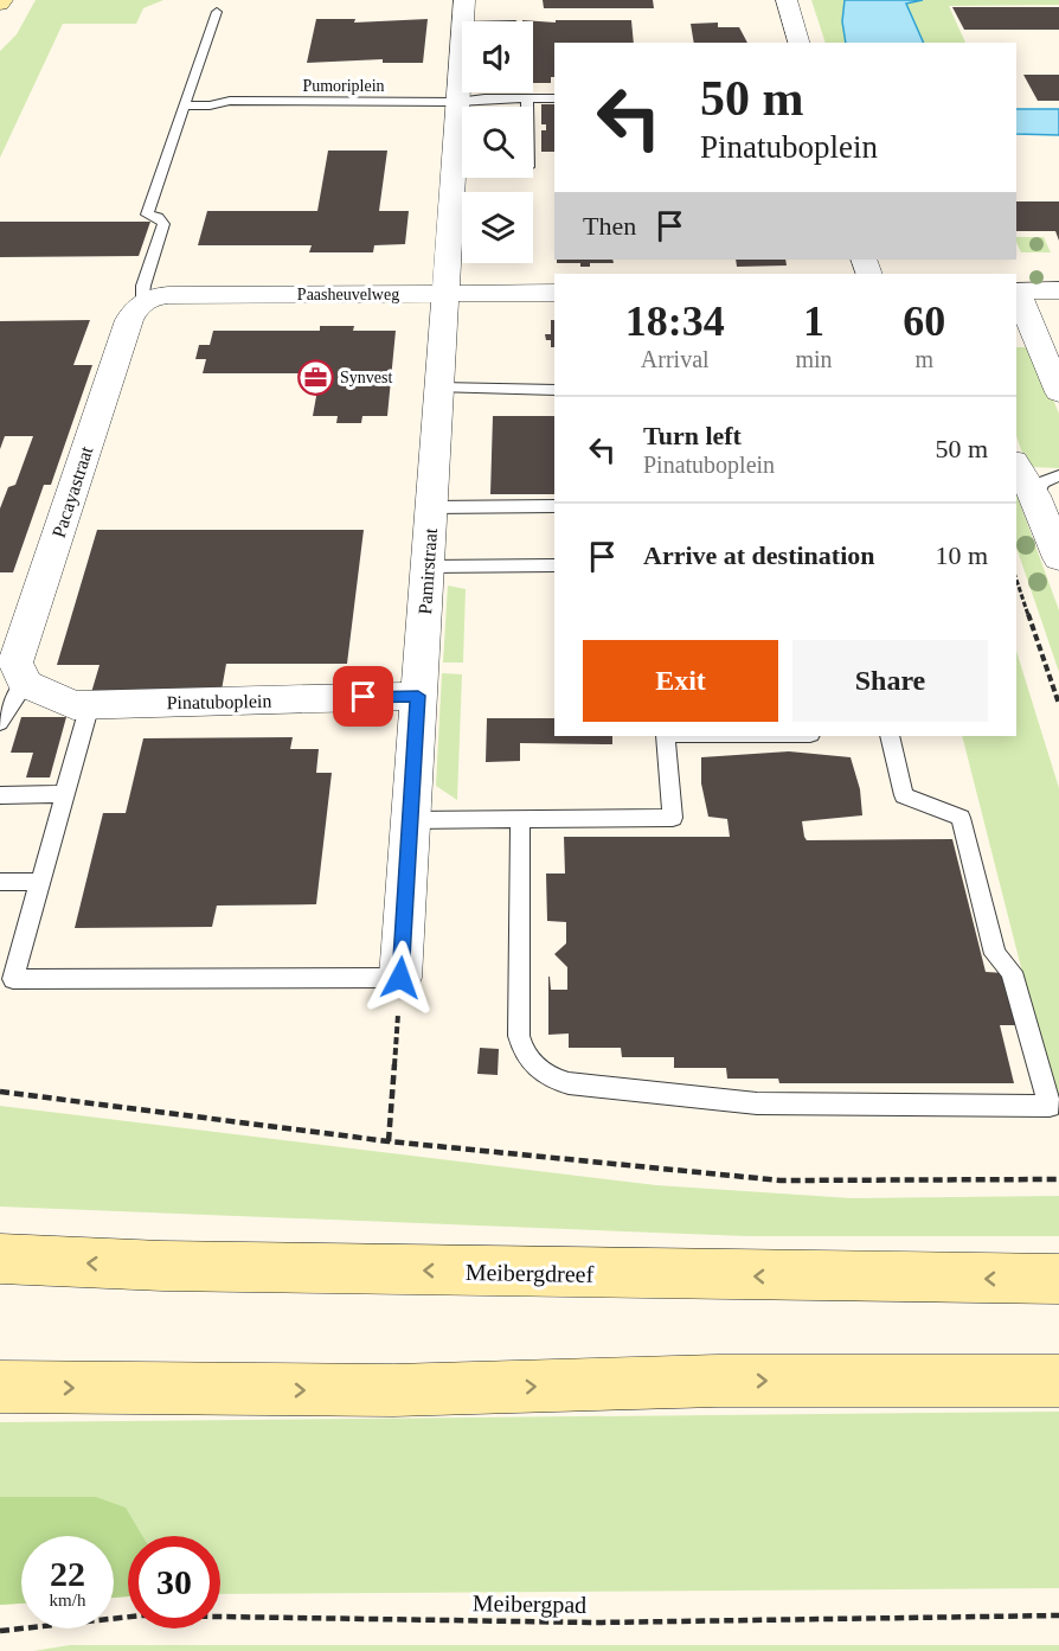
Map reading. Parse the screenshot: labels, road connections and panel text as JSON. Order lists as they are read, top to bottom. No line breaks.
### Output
{"streets":{"main road":["Meibergdreef"],"street":["Paasheuvelweg","Pacayastraat","Pamirstraat","Pinatuboplein"],"lane":["Pumoriplein"],"path":["Meibergpad"]},"crossings":[["Paasheuvelweg","Pacayastraat"],["Paasheuvelweg","Pamirstraat"],["Pacayastraat","Pinatuboplein"],["Pamirstraat","Pinatuboplein"]],"places":{"office":["Synvest"]},"page":{"turn":["50 m","Pinatuboplein"],"then":"Then","eta":["18:34","Arrival","1","min","60","m"],"list":[{"name":"Turn left","note":"Pinatuboplein","value":"50 m"},{"name":"Arrive at destination","value":"10 m"}],"buttons":["Exit","Share"],"speed":"22 km/h","limit":"30"}}
